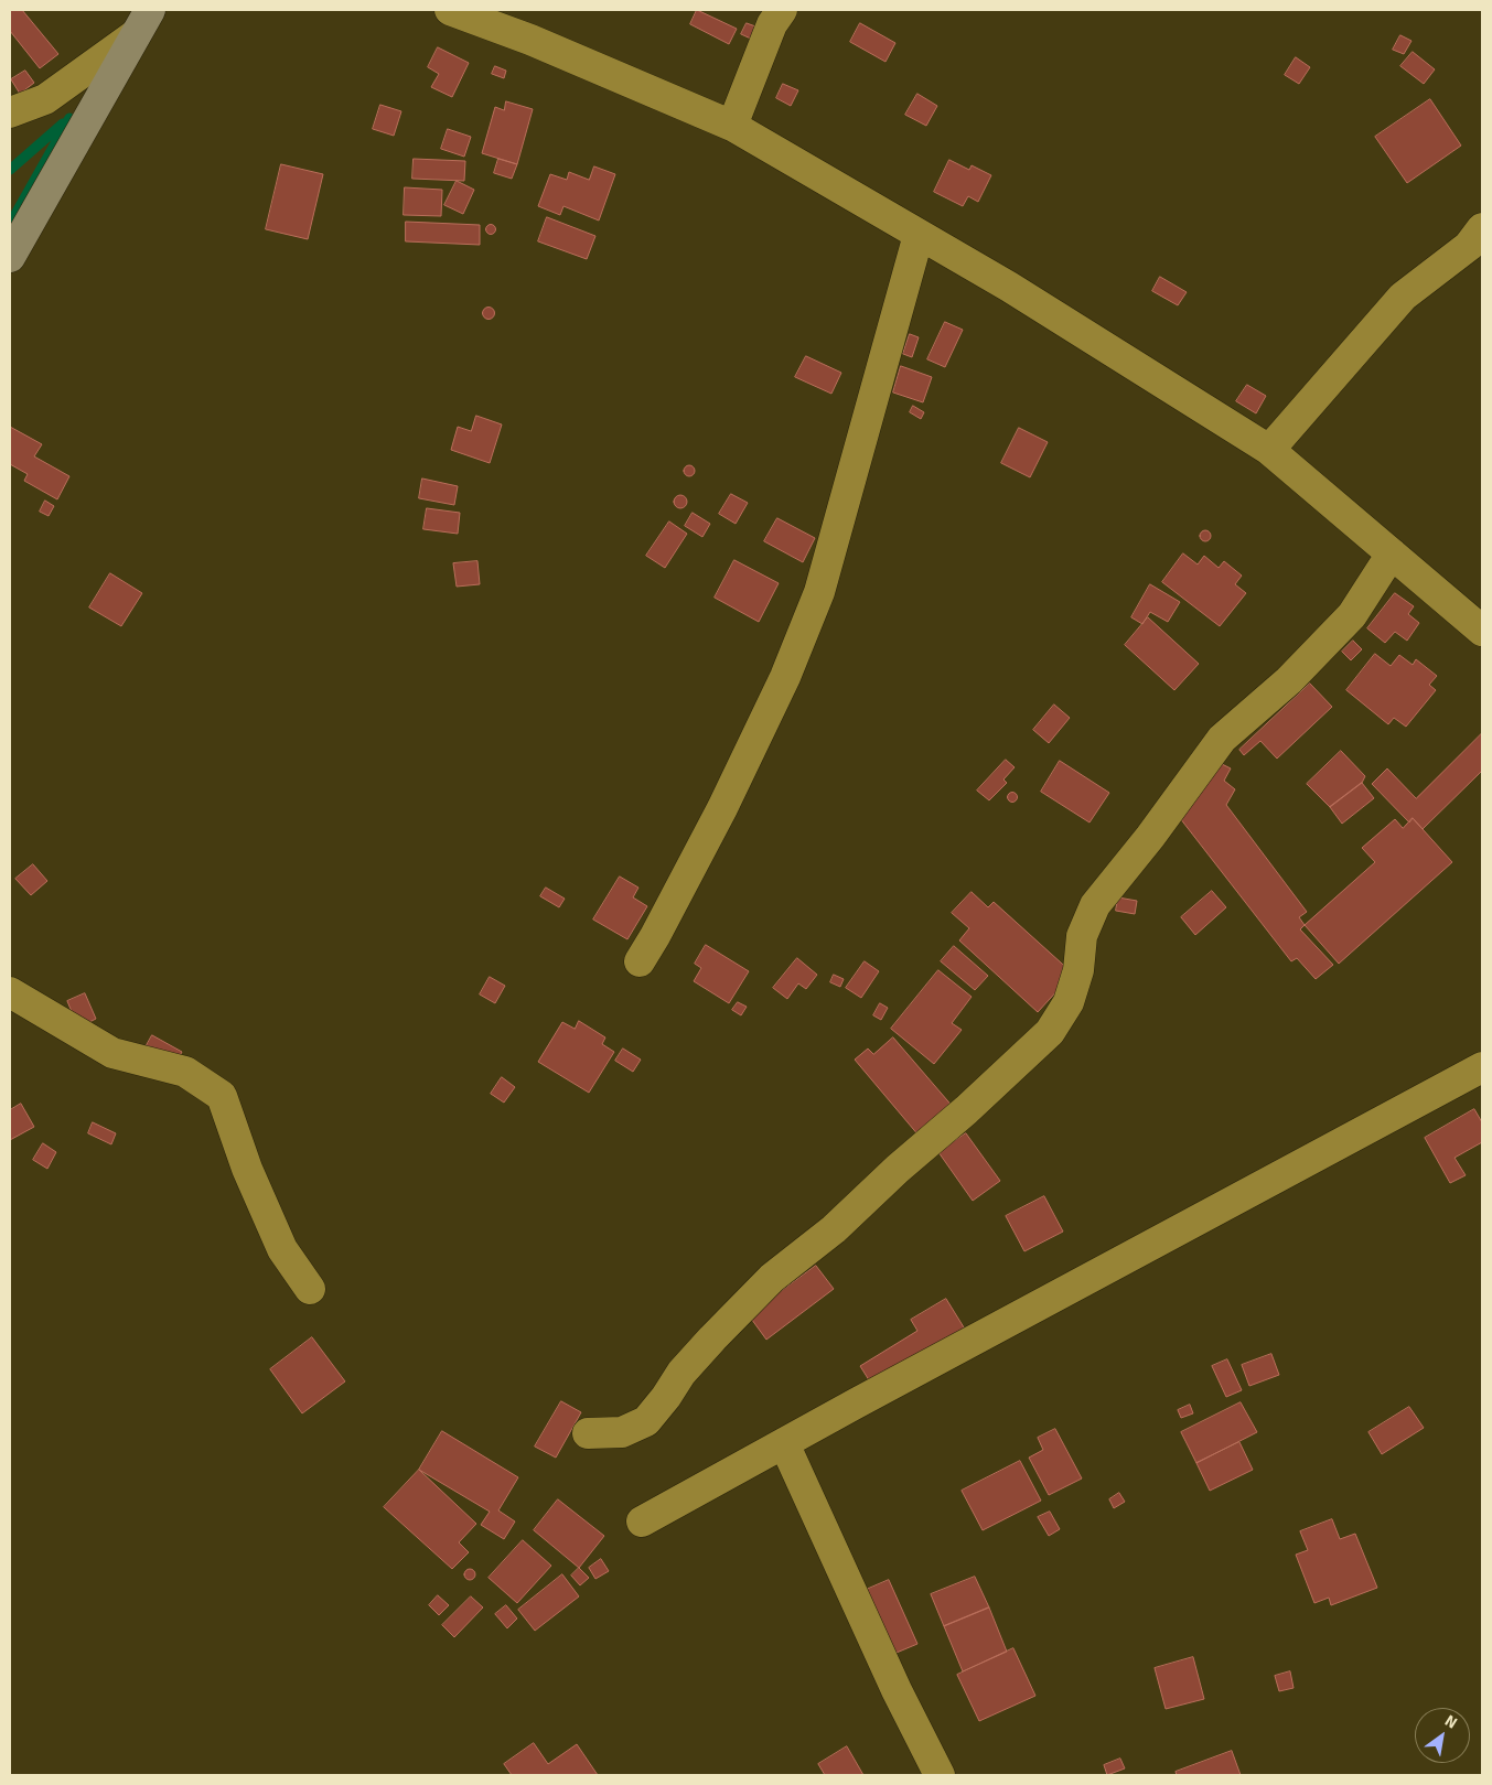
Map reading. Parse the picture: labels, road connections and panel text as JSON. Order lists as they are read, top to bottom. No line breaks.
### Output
{"north":"top right"}
